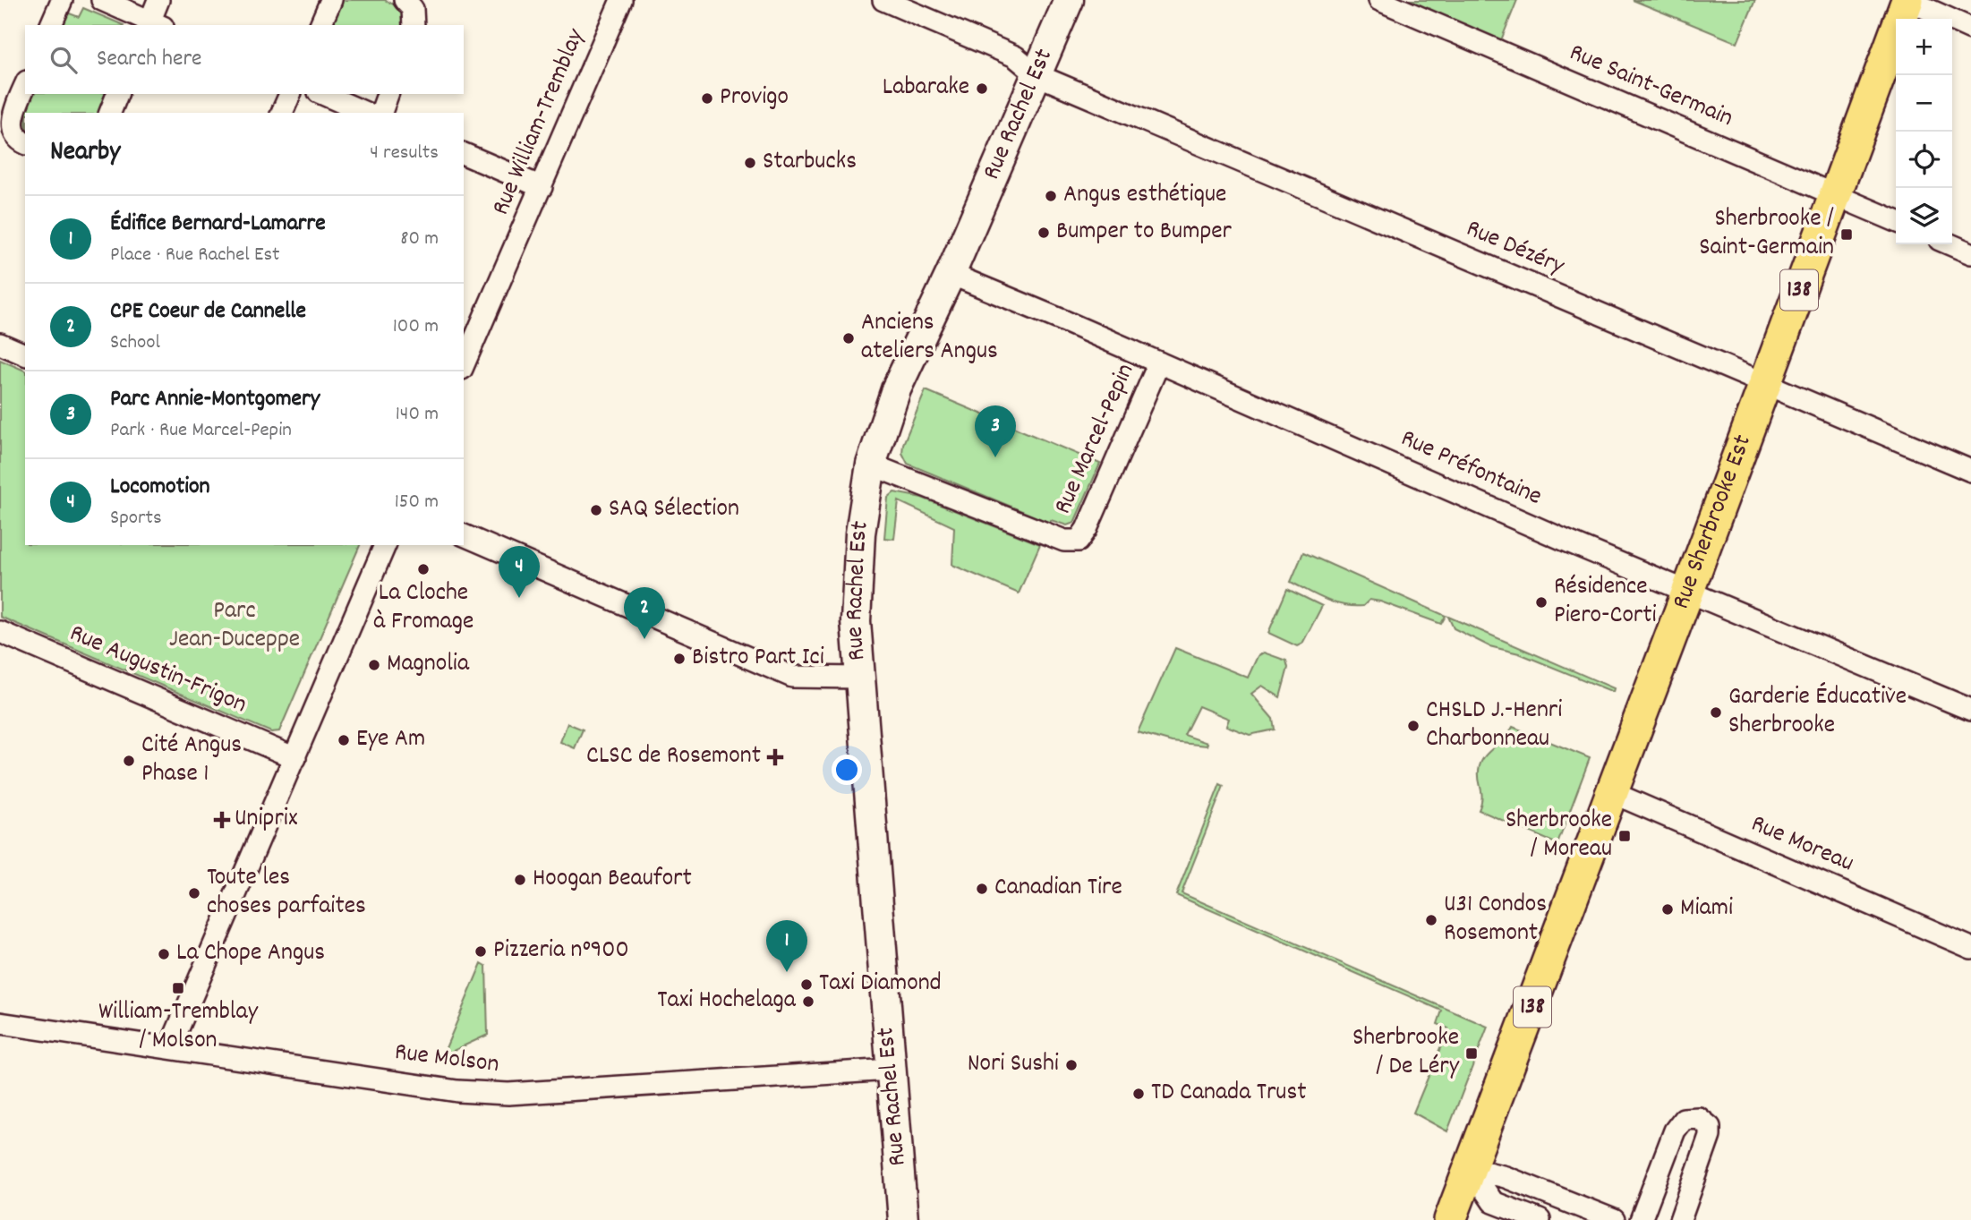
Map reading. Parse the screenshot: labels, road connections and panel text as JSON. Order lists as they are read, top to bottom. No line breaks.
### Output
{"streets":{"main road":["Rue Rachel Est","138","Rue Sherbrooke Est"],"street":["Rue Saint-Germain","Rue William-Tremblay","Rue Dézéry","Rue Marcel-Pepin","Rue Préfontaine","Rue Augustin-Frigon","Rue Moreau","Rue Molson"]},"crossings":[["Rue Saint-Germain","Rue Sherbrooke Est"],["Rue Rachel Est","Rue Dézéry"],["Rue Rachel Est","Rue Marcel-Pepin"],["Rue Rachel Est","Rue Préfontaine"],["Rue Rachel Est","Rue Molson"],["Rue Dézéry","Rue Sherbrooke Est"],["Rue Marcel-Pepin","Rue Préfontaine"],["Rue Préfontaine","Rue Sherbrooke Est"],["Rue Sherbrooke Est","Rue Moreau"]],"parks":["Parc Jean-Duceppe"],"places":{"other":["Labarake","Provigo","Starbucks","Angus esthétique","Bumper to Bumper","Anciens ateliers Angus","SAQ Sélection","La Cloche à Fromage","Résidence Piero-Corti","Bistro Part Ici","Magnolia","Garderie Éducative Sherbrooke","CHSLD J.-Henri Charbonneau","Eye Am","Cité Angus Phase 1","Hoogan Beaufort","Canadian Tire","Toute les choses parfaites","Miami","U31 Condos Rosemont","Pizzeria n°900","La Chope Angus","Taxi Diamond","Taxi Hochelaga","Nori Sushi","TD Canada Trust"],"transit":["Sherbrooke / Saint-Germain","Sherbrooke / Moreau","William-Tremblay / Molson","Sherbrooke / De Léry"],"health":["CLSC de Rosemont","Uniprix"]},"page":{"map_buttons":["+","−"],"search":"Search here","heading":["Nearby","4 results"],"list":[{"mark":"1","name":"Édifice Bernard-Lamarre","note":"Place · Rue Rachel Est","value":"80 m"},{"mark":"2","name":"CPE Coeur de Cannelle","note":"School","value":"100 m"},{"mark":"3","name":"Parc Annie-Montgomery","note":"Park · Rue Marcel-Pepin","value":"140 m"},{"mark":"4","name":"Locomotion","note":"Sports","value":"150 m"}],"pins":["3","4","2","1"]}}
